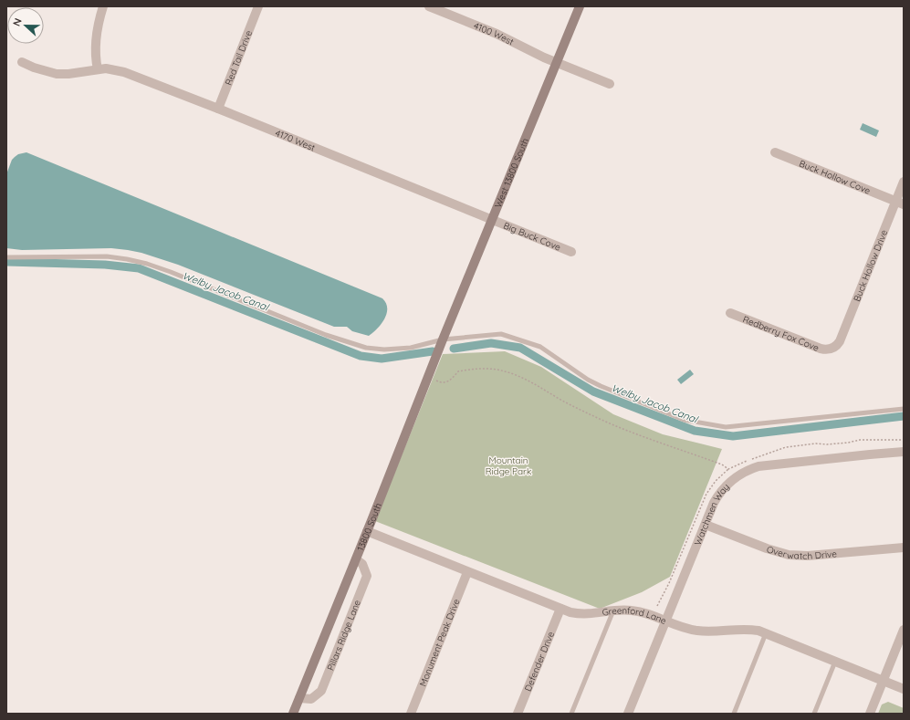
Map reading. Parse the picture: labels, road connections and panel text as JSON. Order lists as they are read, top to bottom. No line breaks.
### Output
{"streets":{"street":["4100 West","Red Tail Drive","4170 West","West 13800 South","Buck Hollow Cove","Big Buck Cove","Buck Hollow Drive","Redberry Fox Cove","Watchmen Way","13800 South","Overwatch Drive","Greenford Lane","Pillars Ridge Lane","Monument Peak Drive","Defender Drive"]},"crossings":[["4100 West","West 13800 South"],["Red Tail Drive","4170 West"],["4170 West","West 13800 South"],["4170 West","Big Buck Cove"],["West 13800 South","Big Buck Cove"],["West 13800 South","13800 South"],["Buck Hollow Cove","Buck Hollow Drive"],["Buck Hollow Drive","Redberry Fox Cove"],["Watchmen Way","Overwatch Drive"],["Watchmen Way","Greenford Lane"],["13800 South","Greenford Lane"],["13800 South","Pillars Ridge Lane"],["Greenford Lane","Monument Peak Drive"],["Greenford Lane","Defender Drive"]],"water":["Welby Jacob Canal"],"parks":["Mountain Ridge Park"],"north":"left"}
